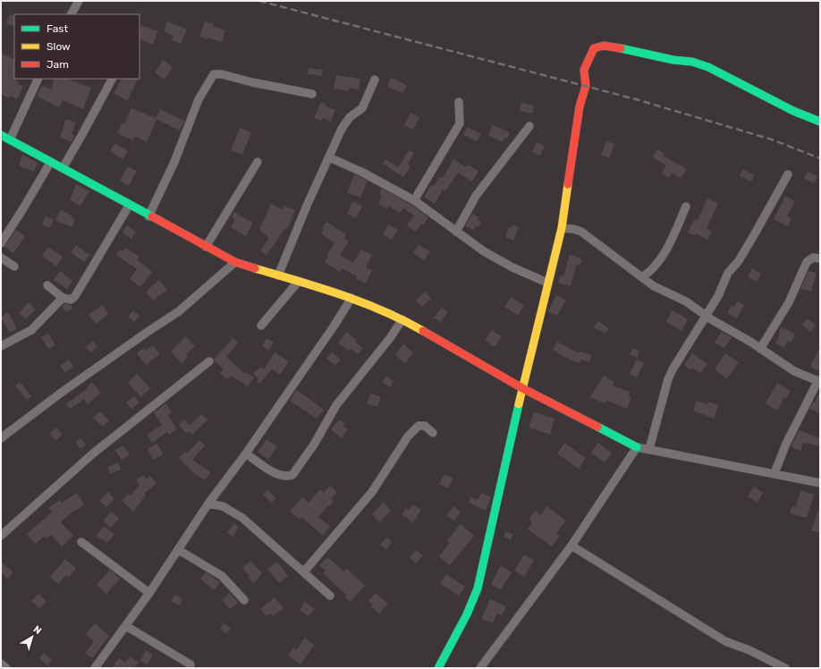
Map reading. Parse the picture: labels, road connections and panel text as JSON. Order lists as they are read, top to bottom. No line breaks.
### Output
{"legend":["Fast","Slow","Jam"],"north":"top right"}
